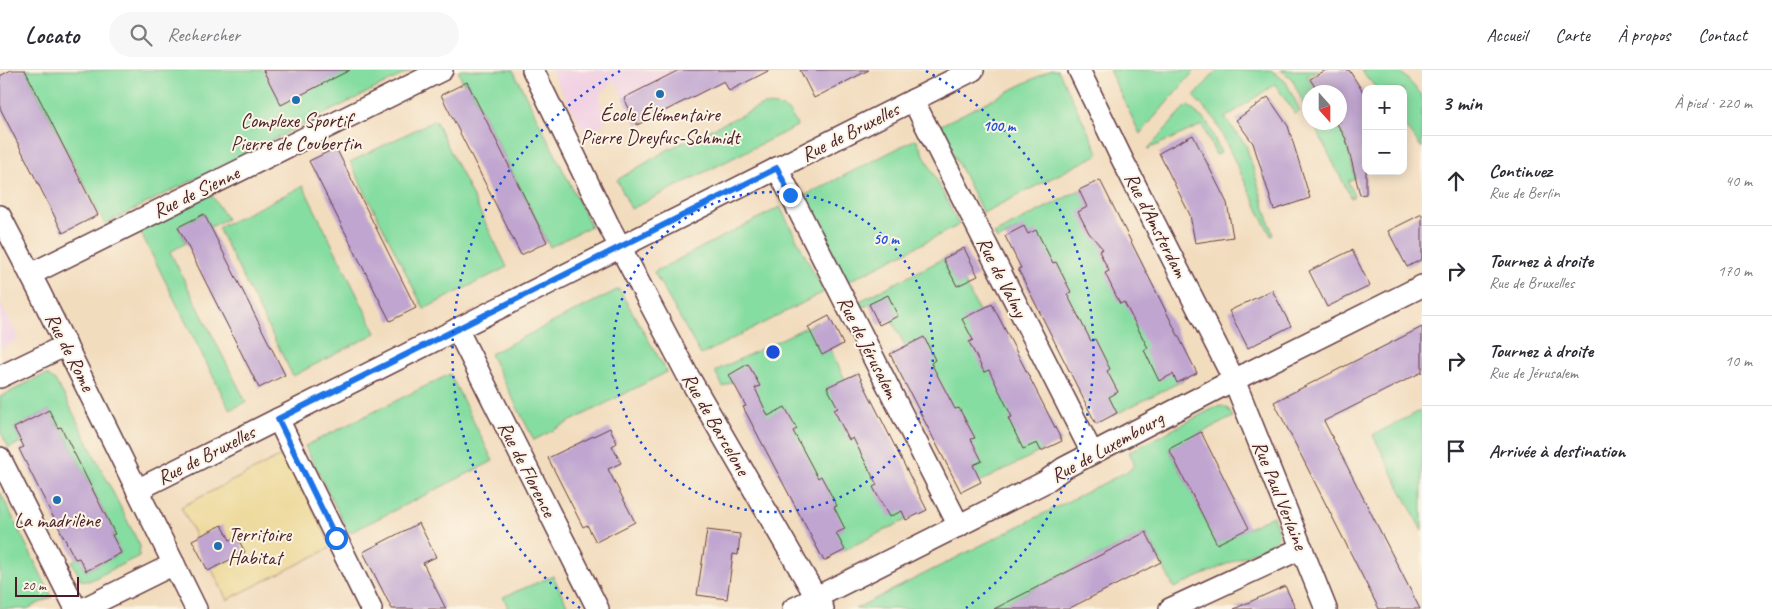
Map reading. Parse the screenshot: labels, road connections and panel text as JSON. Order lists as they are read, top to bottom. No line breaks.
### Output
{"streets":{"street":["Rue de Bruxelles","Rue de Sienne","Rue d'Amsterdam","Rue de Valmy","Rue de Jérusalem","Rue de Rome","Rue de Barcelone","Rue de Luxembourg","Rue de Florence","Rue Paul Verlaine"]},"crossings":[["Rue de Bruxelles","Rue de Valmy"],["Rue de Bruxelles","Rue de Jérusalem"],["Rue de Bruxelles","Rue de Rome"],["Rue de Bruxelles","Rue de Barcelone"],["Rue de Bruxelles","Rue de Florence"],["Rue de Sienne","Rue de Rome"],["Rue d'Amsterdam","Rue de Luxembourg"],["Rue d'Amsterdam","Rue Paul Verlaine"],["Rue de Valmy","Rue de Luxembourg"],["Rue de Jérusalem","Rue de Luxembourg"],["Rue de Barcelone","Rue de Luxembourg"],["Rue de Luxembourg","Rue Paul Verlaine"]],"places":["École Élémentaire Pierre Dreyfus-Schmidt","Complexe Sportif Pierre de Coubertin","La madrilène","Territoire Habitat"],"scale_bar":"20 m","north":"bottom","page":{"header":"Locato","search":"Rechercher","nav":["Accueil","Carte","À propos","Contact"],"heading":["3 min","À pied · 220 m"],"map_buttons":["+","−"],"list":[["Continuez","Rue de Berlin","40 m"],["Tournez à droite","Rue de Bruxelles","170 m"],["Tournez à droite","Rue de Jérusalem","10 m"],"Arrivée à destination"],"scale":"20 m"},"rings":["100 m","50 m"]}
